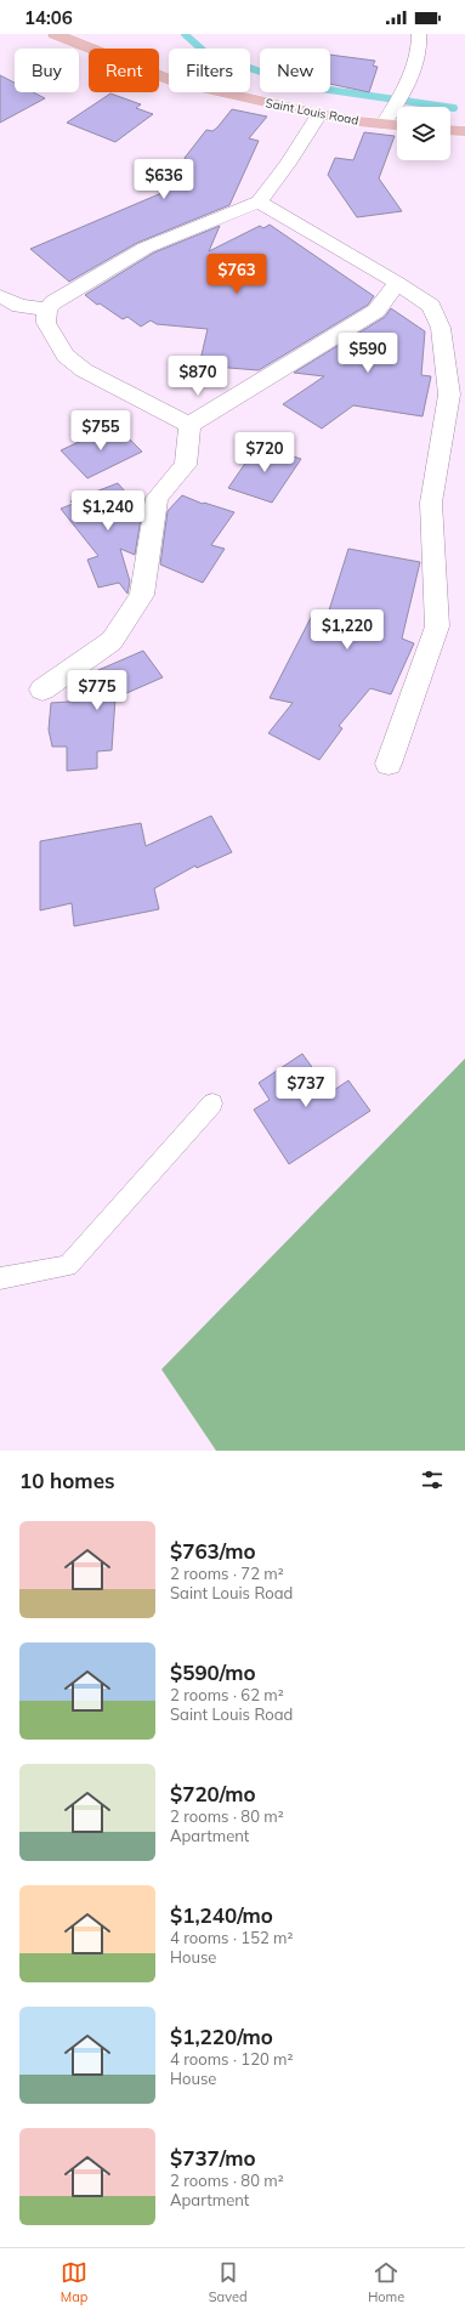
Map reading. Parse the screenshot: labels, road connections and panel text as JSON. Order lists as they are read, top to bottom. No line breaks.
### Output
{"streets":{"main road":["Saint Louis Road"]},"page":{"status":"14:06","chip":["Buy","Rent","Filters","New"],"price":["$636","$763","$590","$870","$755","$720","$1,240","$1,220","$775","$737"],"heading":"10 homes","list":[{"name":"$763/mo","note":"2 rooms · 72 m² · Saint Louis Road"},{"name":"$590/mo","note":"2 rooms · 62 m² · Saint Louis Road"},{"name":"$720/mo","note":"2 rooms · 80 m² · Apartment"},{"name":"$1,240/mo","note":"4 rooms · 152 m² · House"},{"name":"$1,220/mo","note":"4 rooms · 120 m² · House"},{"name":"$737/mo","note":"2 rooms · 80 m² · Apartment"}],"tabs":["Map","Saved","Home"]}}
